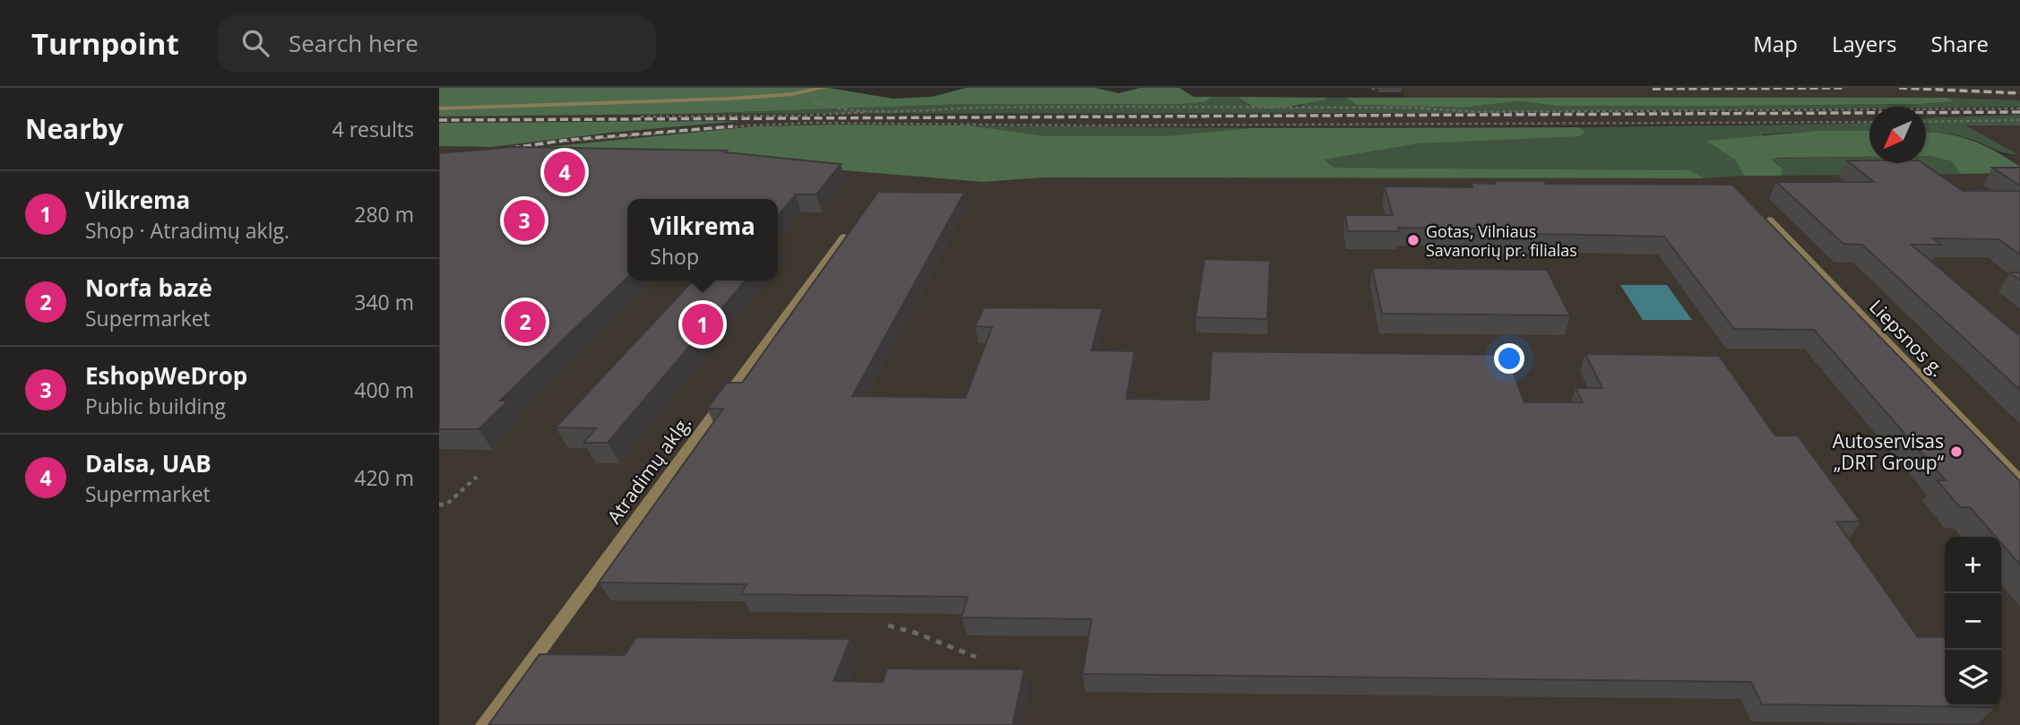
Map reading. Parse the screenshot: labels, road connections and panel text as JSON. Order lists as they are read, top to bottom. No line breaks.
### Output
{"streets":{"street":["Liepsnos g.","Atradimų aklg."]},"places":["Gotas, Vilniaus Savanorių pr. filialas","Autoservisas „DRT Group“"],"north":"bottom left","page":{"header":"Turnpoint","search":"Search here","nav":["Map","Layers","Share"],"heading":["Nearby","4 results"],"pins":["4","3","2","1"],"list":[{"mark":"1","name":"Vilkrema","note":"Shop · Atradimų aklg.","value":"280 m"},{"mark":"2","name":"Norfa bazė","note":"Supermarket","value":"340 m"},{"mark":"3","name":"EshopWeDrop","note":"Public building","value":"400 m"},{"mark":"4","name":"Dalsa, UAB","note":"Supermarket","value":"420 m"}],"popup":["Vilkrema","Shop"],"map_buttons":["+","−"]}}
